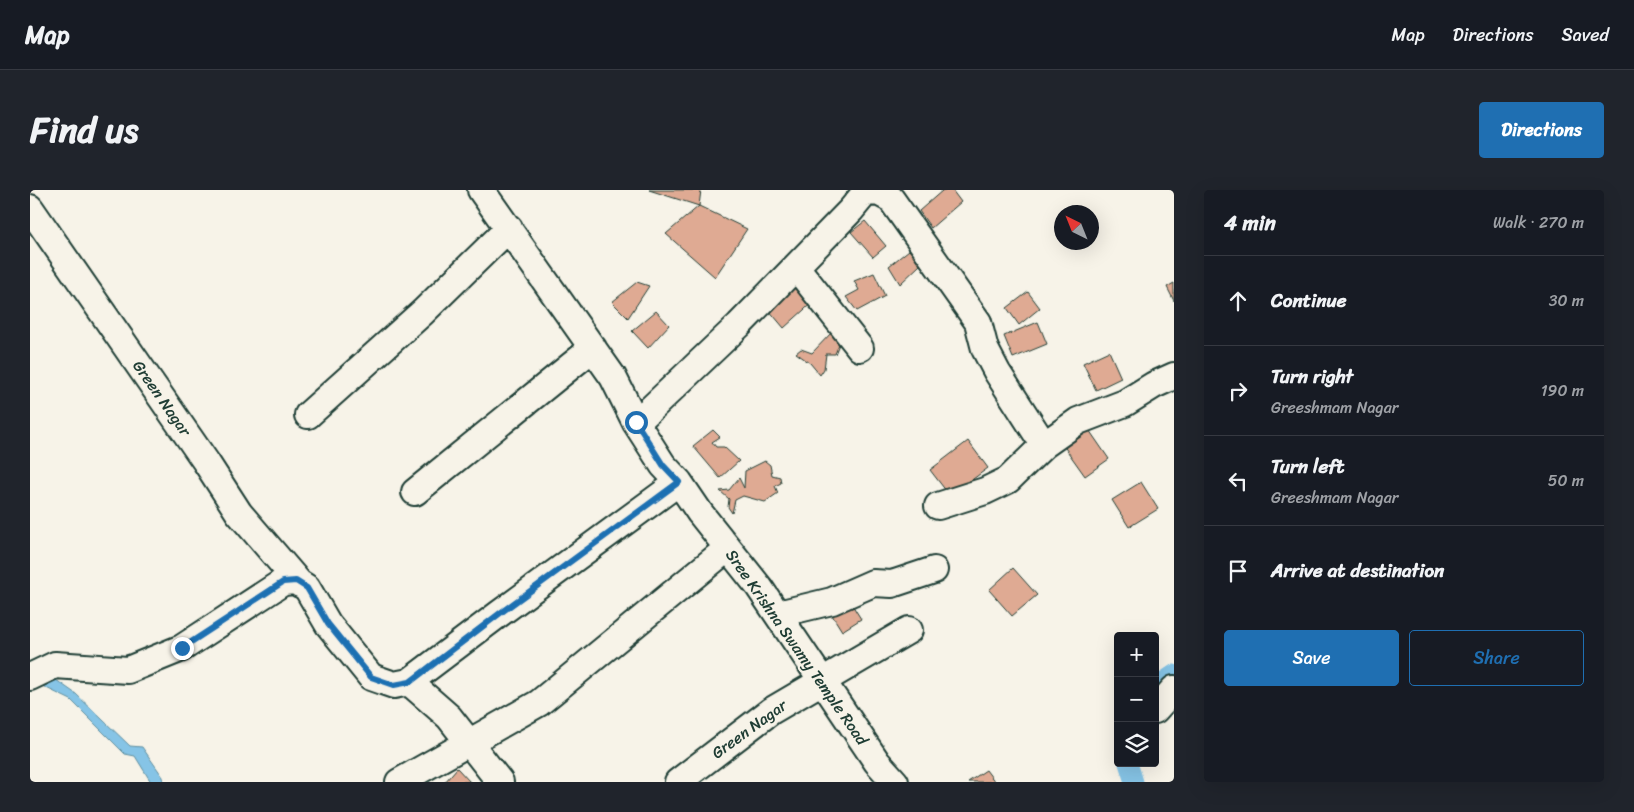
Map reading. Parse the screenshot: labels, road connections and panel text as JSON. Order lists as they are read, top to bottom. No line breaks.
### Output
{"streets":{"street":["Green Nagar","Sree Krishna Swamy Temple Road"]},"crossings":[["Green Nagar","Sree Krishna Swamy Temple Road"]],"north":"top left","page":{"header":"Map","nav":["Map","Directions","Saved"],"title":"Find us","buttons":["Directions",["Save","Share"]],"heading":["4 min","Walk · 270 m"],"list":[["Continue","30 m"],["Turn right","Greeshmam Nagar","190 m"],["Turn left","Greeshmam Nagar","50 m"],"Arrive at destination"],"map_buttons":["+","−"]}}
